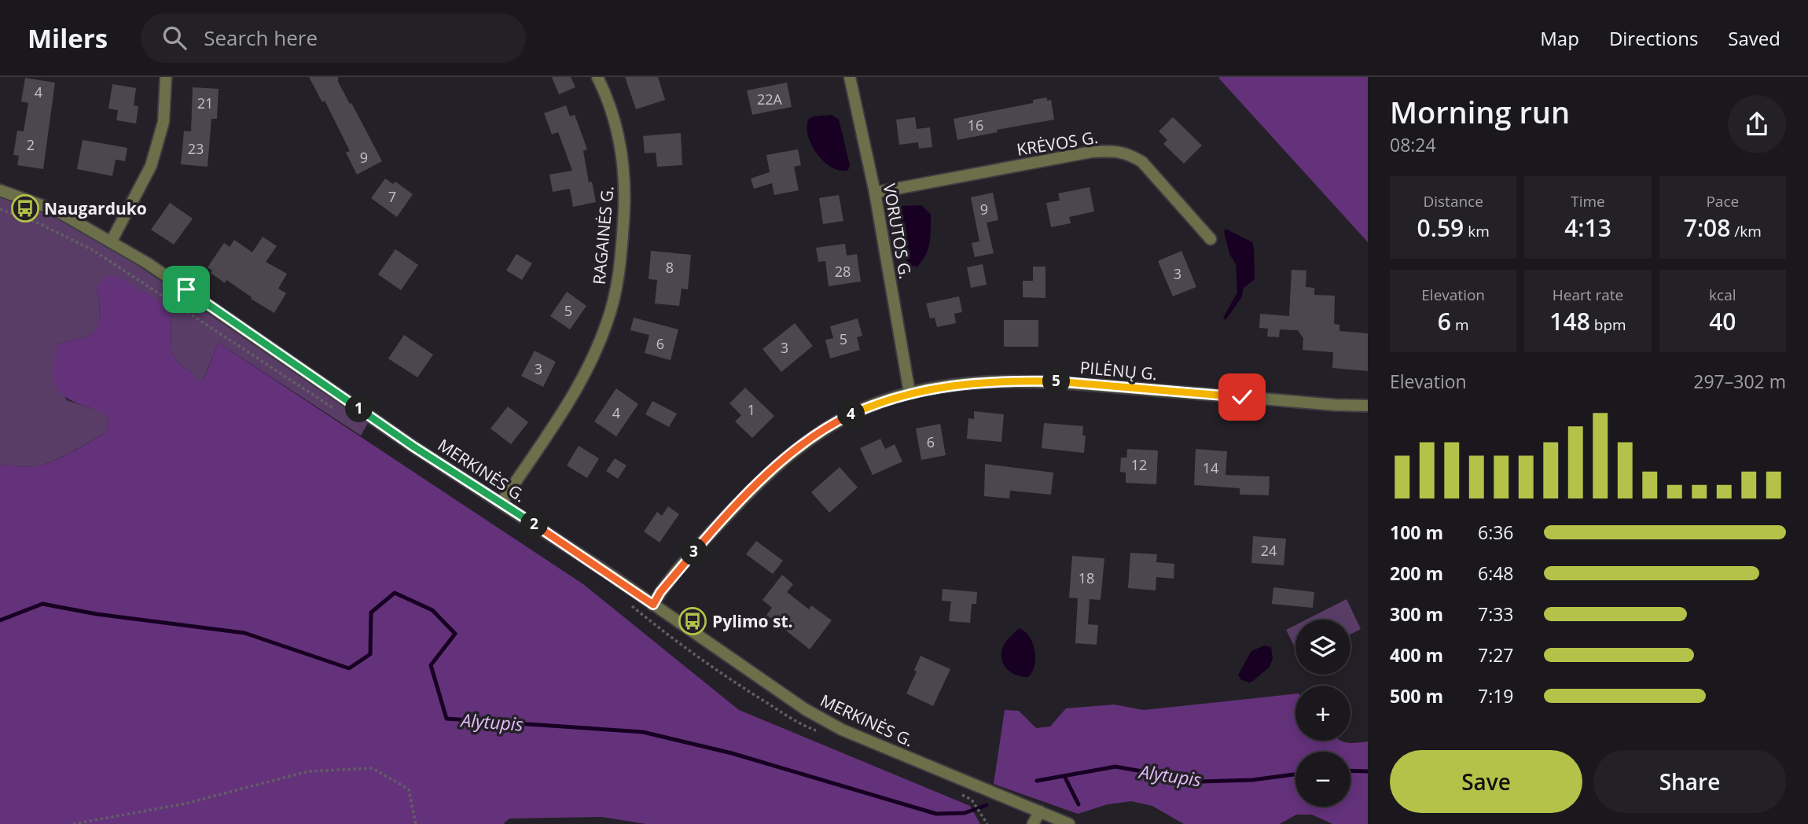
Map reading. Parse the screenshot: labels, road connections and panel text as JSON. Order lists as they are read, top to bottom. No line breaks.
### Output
{"streets":{"street":["KRĖVOS G.","VORUTOS G.","RAGAINĖS G.","PILĖNŲ G.","MERKINĖS G."]},"crossings":[["KRĖVOS G.","VORUTOS G."],["VORUTOS G.","PILĖNŲ G."],["RAGAINĖS G.","MERKINĖS G."],["PILĖNŲ G.","MERKINĖS G."]],"water":["Alytupis"],"places":{"bus stop":["Naugarduko","Pylimo st."]},"house_numbers":["4","22A","21","16","2","23","9","7","9","8","28","3","5","5","6","3","3","1","4","6","12","14","24","18"],"page":{"header":"Milers","search":"Search here","nav":["Map","Directions","Saved"],"heading":["Morning run","08:24"],"stats":[["Distance","0.59 km"],["Time","4:13"],["Pace","7:08 /km"],["Elevation","6 m"],["Heart rate","148 bpm"],["kcal","40"]],"chart":["Elevation","297–302 m"],"pins":["5","1","4","2","3"],"list":[{"name":"100 m","note":"6:36"},{"name":"200 m","note":"6:48"},{"name":"300 m","note":"7:33"},{"name":"400 m","note":"7:27"},{"name":"500 m","note":"7:19"}],"map_buttons":["+","−"],"buttons":["Save","Share"]}}
